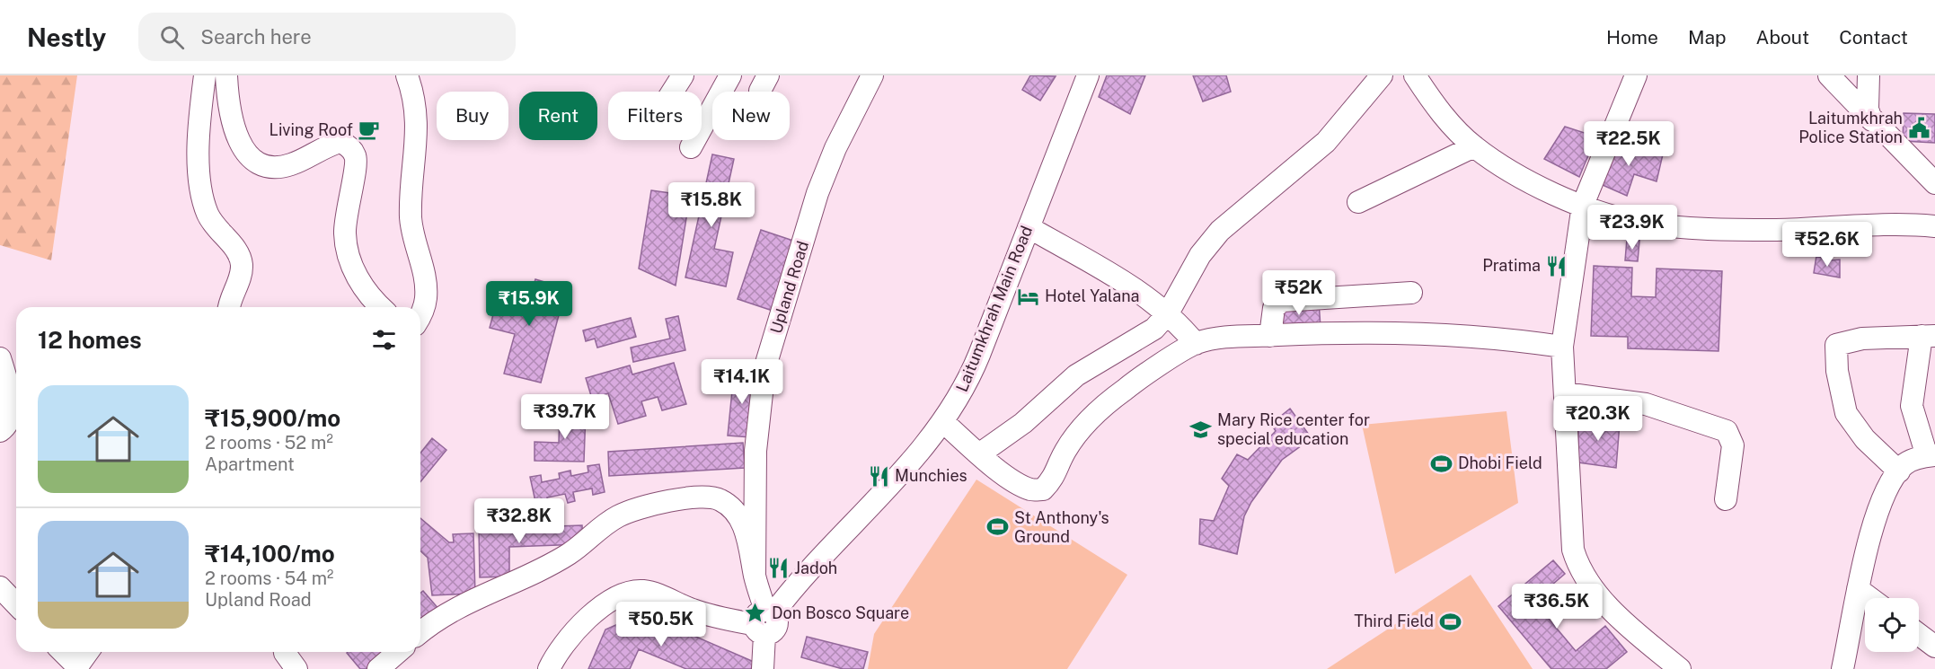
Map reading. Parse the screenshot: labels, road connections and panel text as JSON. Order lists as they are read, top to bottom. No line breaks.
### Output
{"streets":{"street":["Upland Road","Laitumkhrah Main Road"]},"places":{"public building":["Laitumkhrah Police Station"],"cafe":["Living Roof"],"restaurant":["Pratima","Munchies","Jadoh"],"hotel":["Hotel Yalana"],"school or university":["Mary Rice center for special education"],"sports":["Dhobi Field","St Anthony's Ground","Third Field"],"place":["Don Bosco Square"]},"page":{"header":"Nestly","search":"Search here","nav":["Home","Map","About","Contact"],"chip":["Buy","Rent","Filters","New"],"price":["₹22.5K","₹15.8K","₹23.9K","₹52.6K","₹52K","₹15.9K","₹14.1K","₹39.7K","₹20.3K","₹32.8K","₹36.5K","₹50.5K"],"heading":"12 homes","list":[{"name":"₹15,900/mo","note":"2 rooms · 52 m² · Apartment"},{"name":"₹14,100/mo","note":"2 rooms · 54 m² · Upland Road"}]}}
